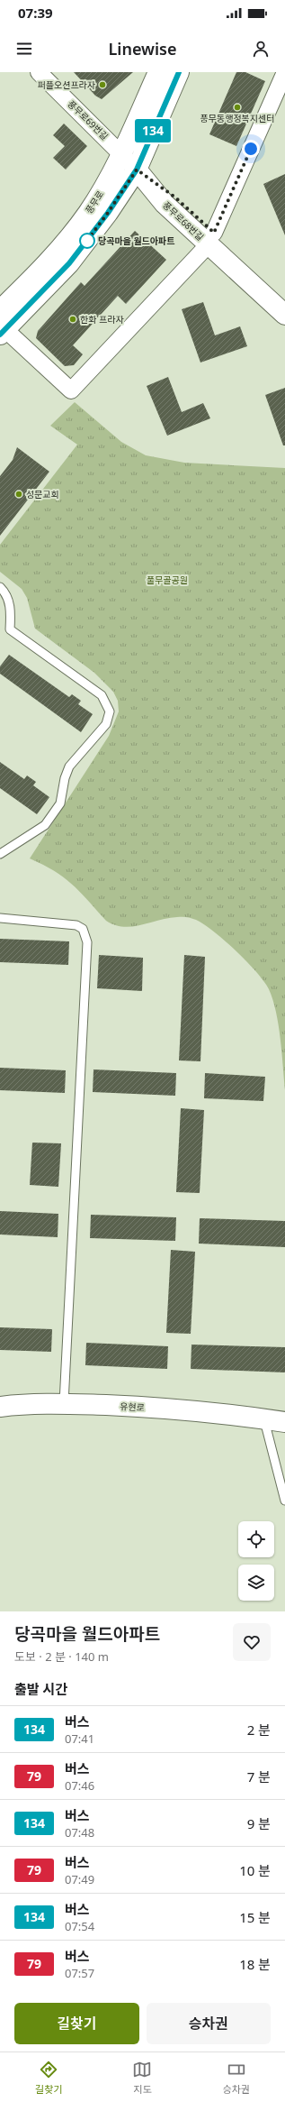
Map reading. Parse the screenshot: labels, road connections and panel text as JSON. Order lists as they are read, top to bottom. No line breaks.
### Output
{"streets":{"street":["풍무로69번길","풍무로","풍무로68번길","유현로"]},"crossings":[["풍무로69번길","풍무로"],["풍무로69번길","풍무로68번길"],["풍무로","풍무로68번길"]],"parks":["풀무골공원"],"places":["퍼플오션프라자","풍무동행정복지센터","당곡마을 월드아파트","한화 프라자","성문교회"],"lines":["bus line 134"],"page":{"status":"07:39","header":"Linewise","on_map":"134","heading":[["당곡마을 월드아파트","도보 · 2 분 · 140 m"],"출발 시간"],"list":[{"mark":"134","name":"버스","note":"07:41","value":"2 분"},{"mark":"79","name":"버스","note":"07:46","value":"7 분"},{"mark":"134","name":"버스","note":"07:48","value":"9 분"},{"mark":"79","name":"버스","note":"07:49","value":"10 분"},{"mark":"134","name":"버스","note":"07:54","value":"15 분"},{"mark":"79","name":"버스","note":"07:57","value":"18 분"}],"buttons":["길찾기","승차권"],"tabs":["길찾기","지도","승차권"]}}
